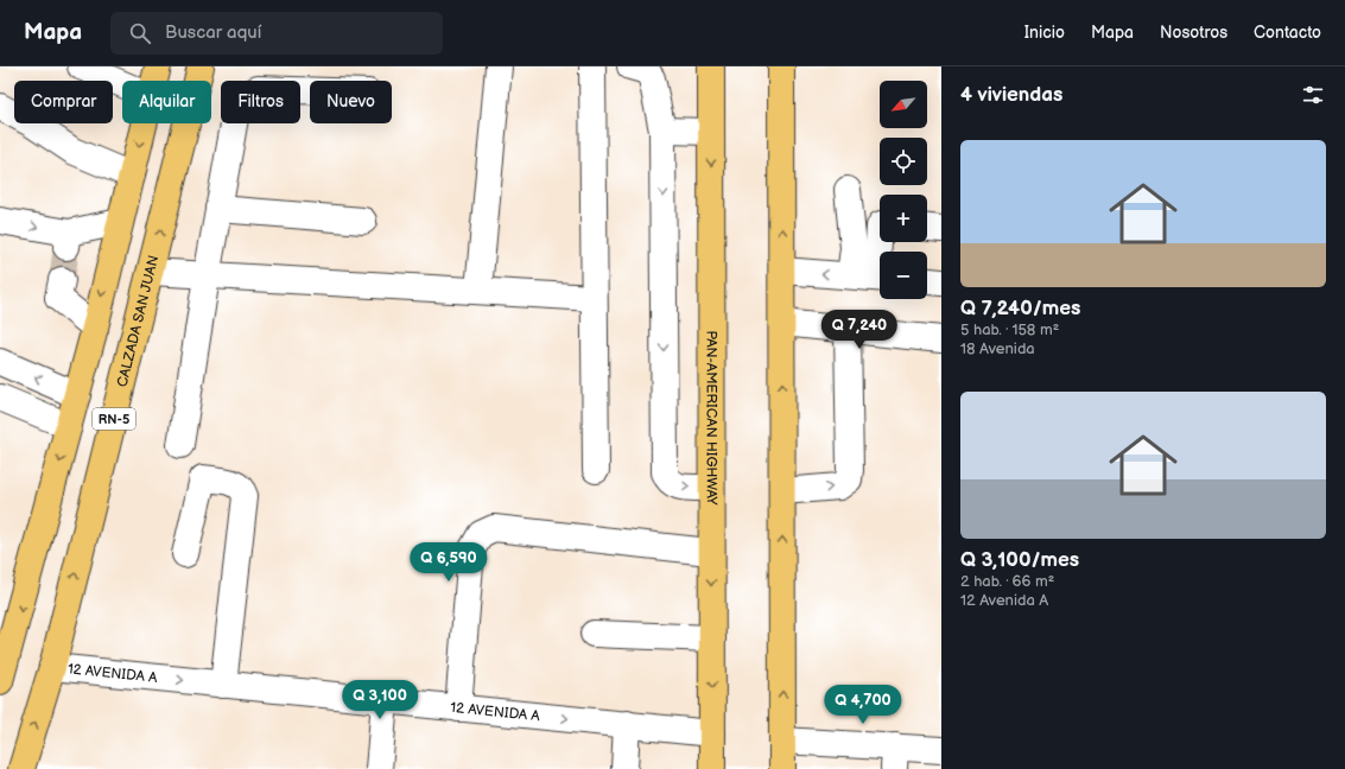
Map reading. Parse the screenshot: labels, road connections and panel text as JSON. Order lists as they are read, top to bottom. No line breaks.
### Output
{"streets":{"main road":["CALZADA SAN JUAN","PAN-AMERICAN HIGHWAY","RN-5"],"street":["12 AVENIDA A"]},"crossings":[["CALZADA SAN JUAN","12 AVENIDA A"],["PAN-AMERICAN HIGHWAY","12 AVENIDA A"]],"one_way":["12 AVENIDA A"],"north":"bottom left","page":{"header":"Mapa","search":"Buscar aquí","nav":["Inicio","Mapa","Nosotros","Contacto"],"heading":"4 viviendas","map_buttons":["+","−"],"chip":["Comprar","Alquilar","Filtros","Nuevo"],"list":[{"name":"Q 7,240/mes","note":"5 hab. · 158 m² · 18 Avenida"},{"name":"Q 3,100/mes","note":"2 hab. · 66 m² · 12 Avenida A"}],"price":["Q 7,240","Q 6,590","Q 3,100","Q 4,700"]}}
